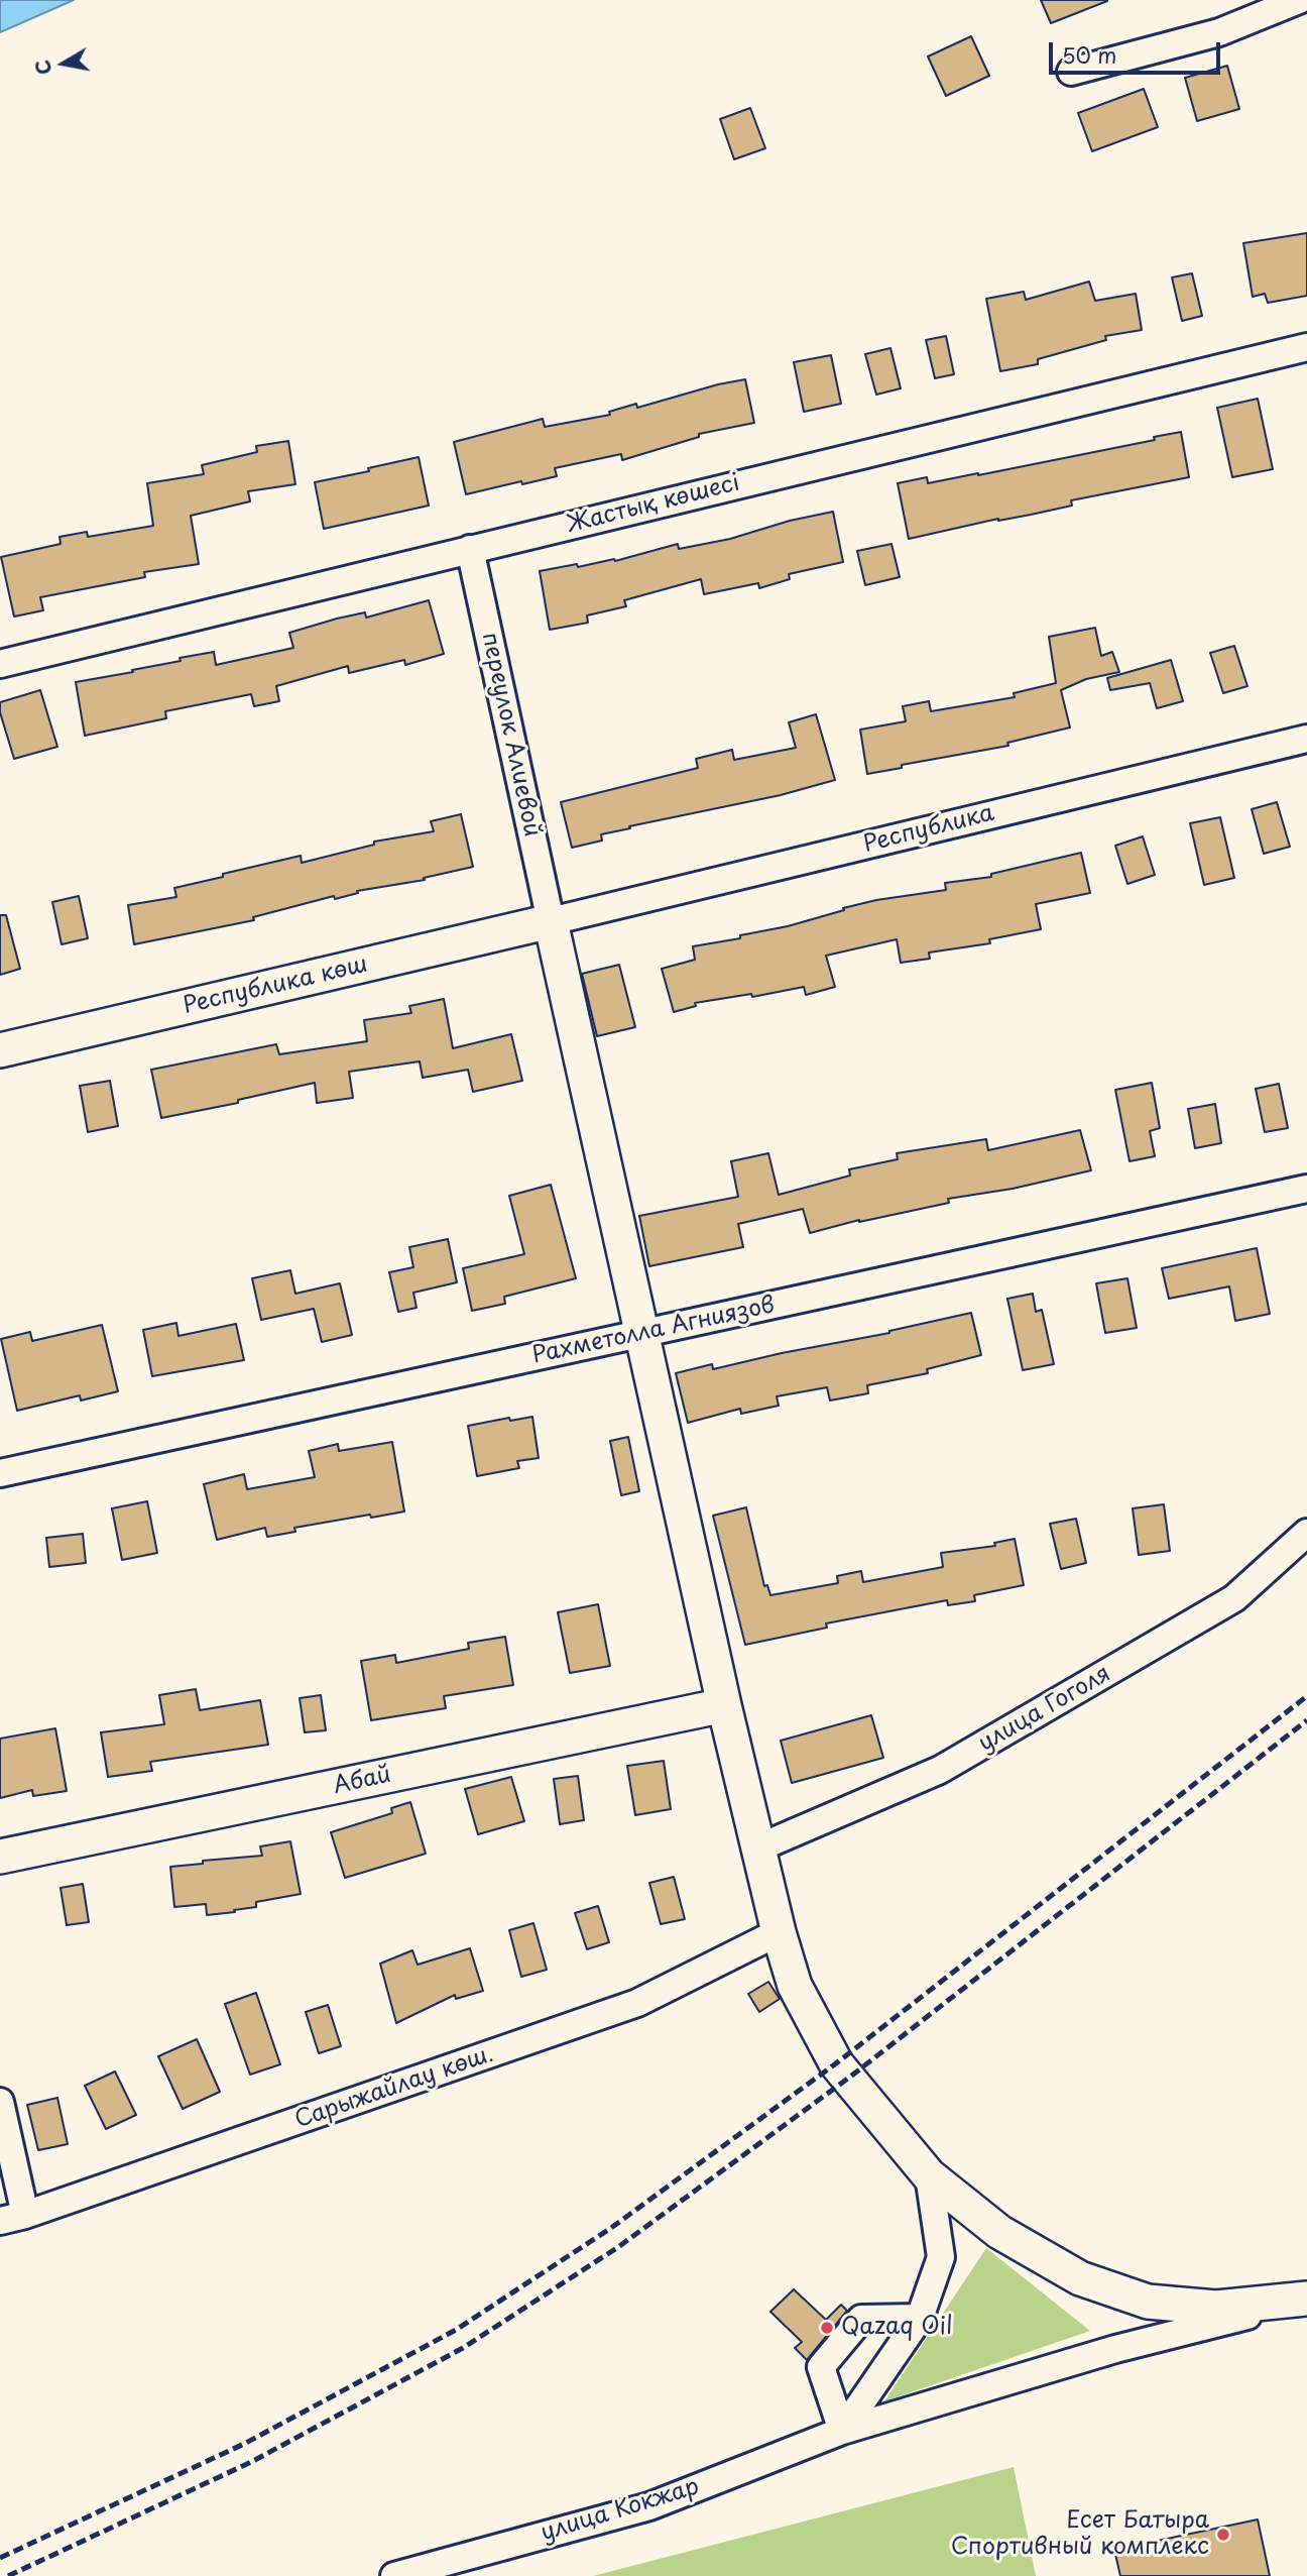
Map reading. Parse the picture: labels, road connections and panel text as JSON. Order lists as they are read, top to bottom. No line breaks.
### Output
{"streets":{"main road":["Республика көш","Абай"],"street":["Жастық көшесі","переулок Алиевой","Республика","Рахметолла Агниязов","улица Гоголя","Сарыжайлау көш.","улица Кокжар"]},"crossings":[["Жастық көшесі","переулок Алиевой"],["переулок Алиевой","Республика"],["переулок Алиевой","Республика көш"],["Республика","Республика көш"]],"places":["Qazaq Oil","Есет Батыра Спортивный комплекс"],"scale_bar":"50 m","north":"left"}
